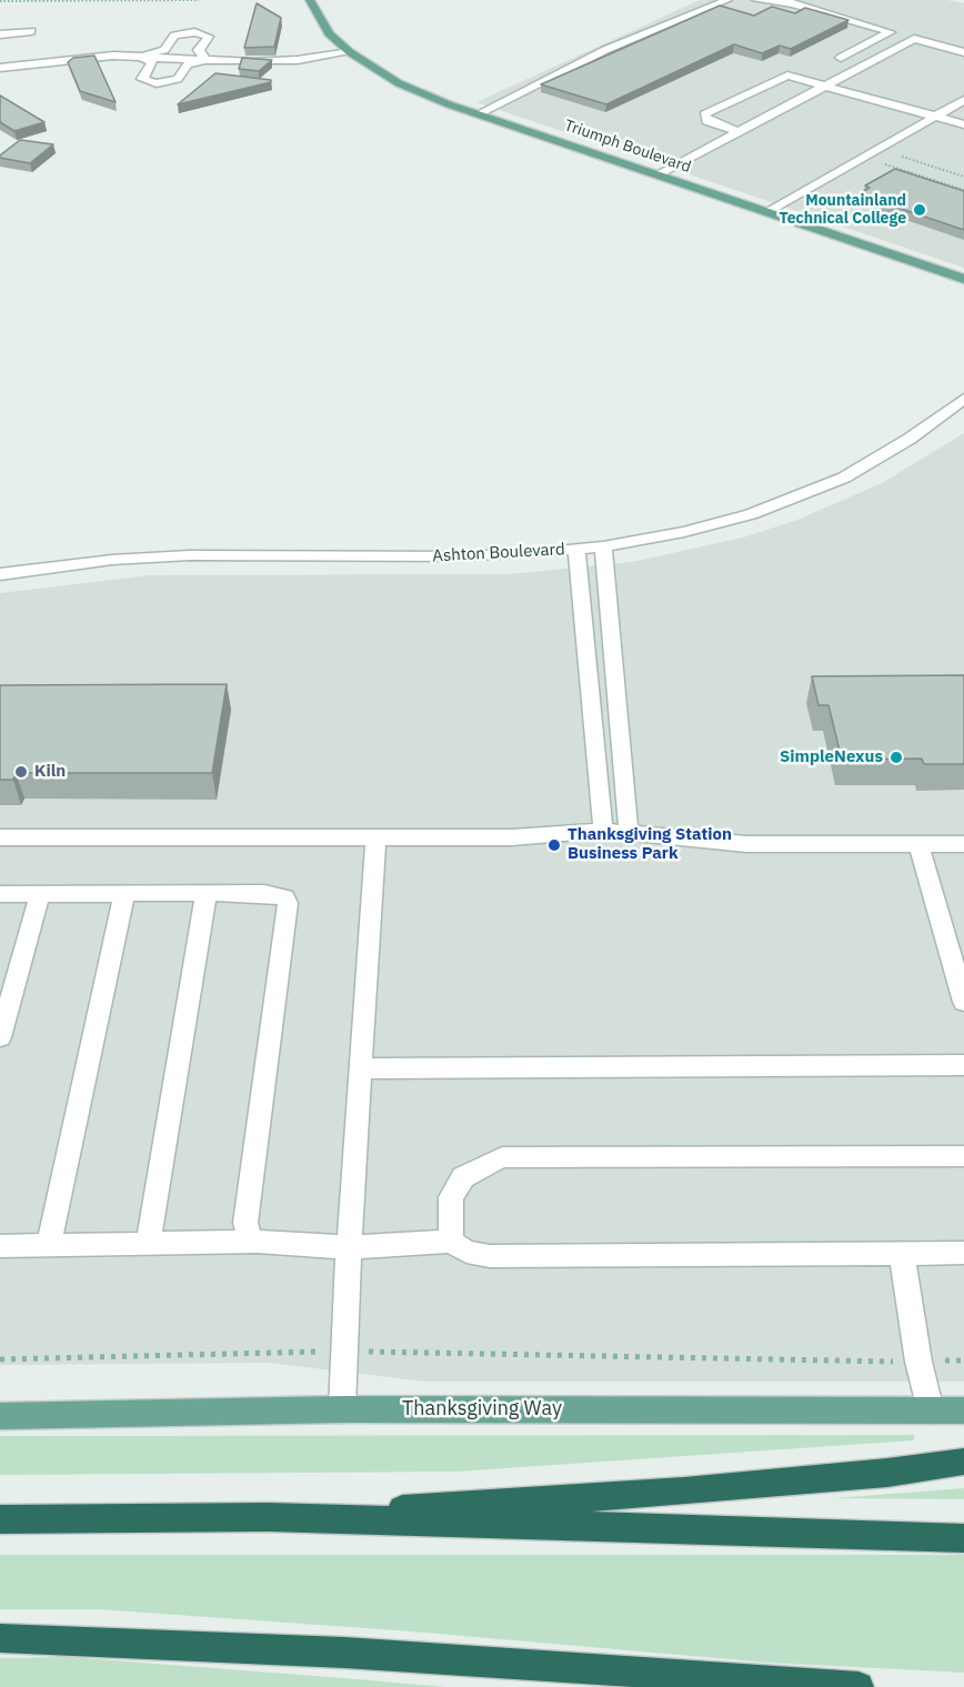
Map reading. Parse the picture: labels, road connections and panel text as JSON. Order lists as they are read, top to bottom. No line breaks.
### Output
{"streets":{"main road":["Triumph Boulevard","Thanksgiving Way"],"street":["Ashton Boulevard"]},"places":["Mountainland Technical College","SimpleNexus","Kiln","Thanksgiving Station Business Park"]}
